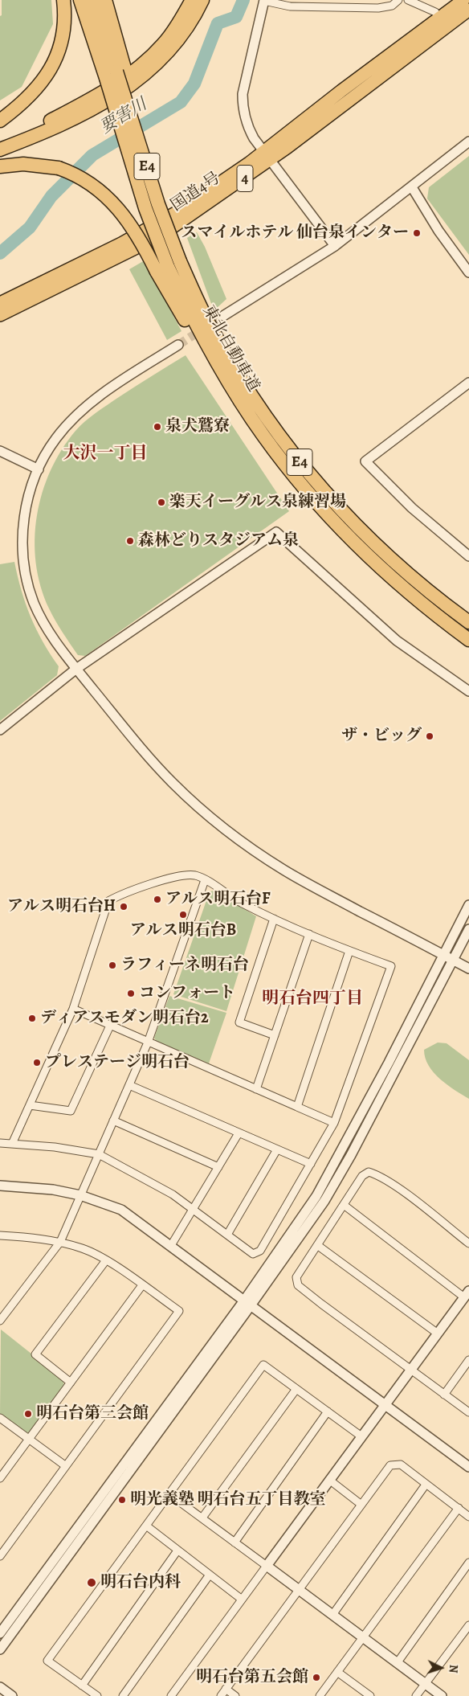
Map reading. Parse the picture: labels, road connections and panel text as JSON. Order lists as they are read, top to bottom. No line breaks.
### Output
{"streets":{"highway":["E4","4","国道4号","東北自動車道"]},"districts":["大沢一丁目","明石台四丁目"],"water":["要害川"],"places":["スマイルホテル 仙台泉インター","泉犬鷲寮","楽天イーグルス泉練習場","森林どりスタジアム泉","ザ・ビッグ","アルス明石台F","アルス明石台H","アルス明石台B","ラフィーネ明石台","コンフォート","ディアスモダン明石台2","プレステージ明石台","明石台第三会館","明光義塾 明石台五丁目教室","明石台内科","明石台第五会館"],"north":"right"}
